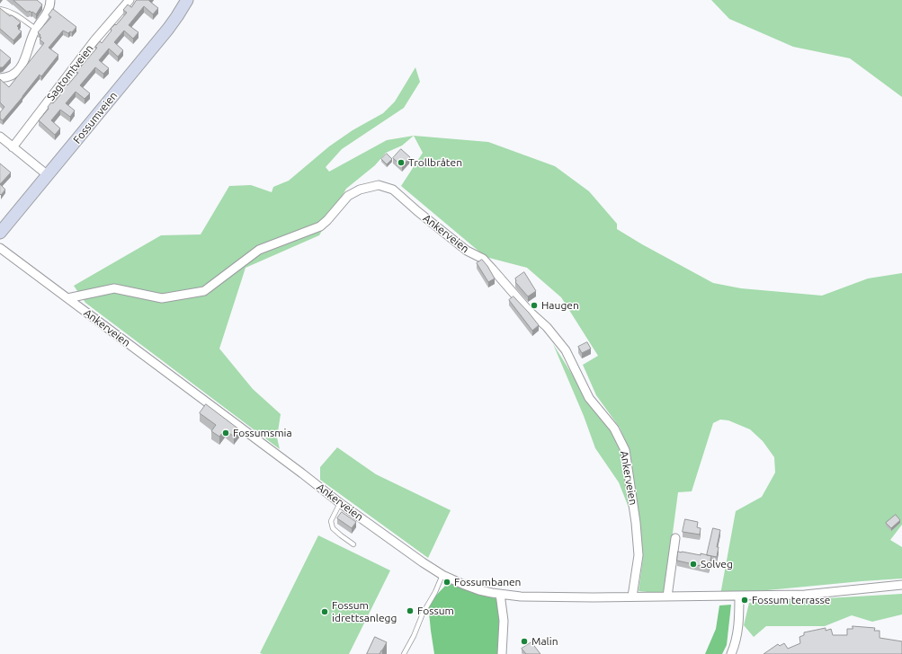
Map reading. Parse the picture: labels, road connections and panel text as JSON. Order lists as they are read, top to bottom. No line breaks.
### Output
{"streets":{"street":["Sagtomtveien","Fossumveien","Ankerveien"]},"places":["Trollbråten","Haugen","Fossumsmia","Solveg","Fossumbanen","Fossum terrasse","Fossum","Fossum idrettsanlegg","Malin"]}
